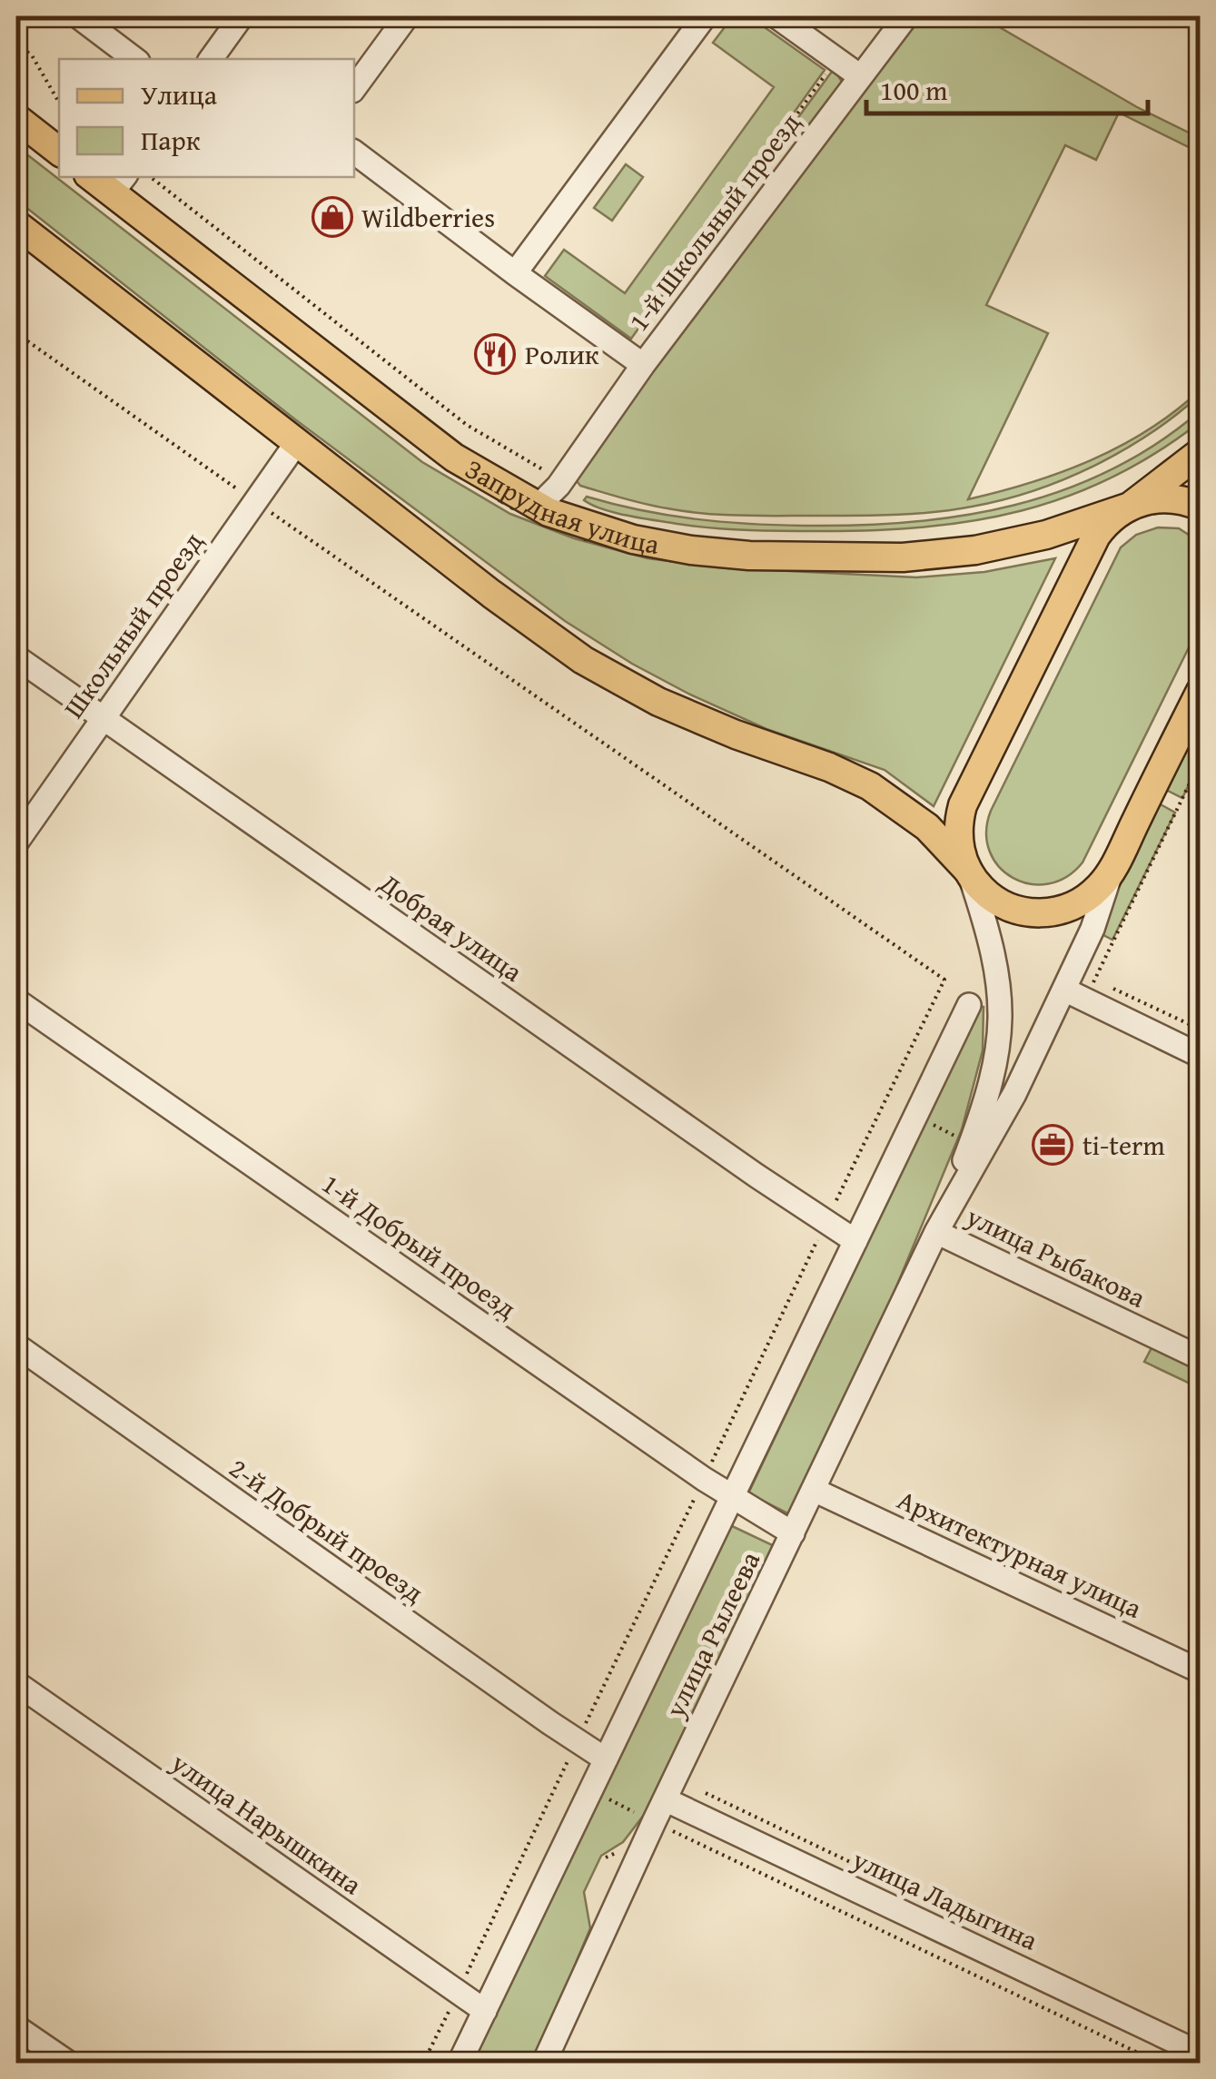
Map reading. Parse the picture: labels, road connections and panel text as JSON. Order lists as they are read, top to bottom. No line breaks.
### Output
{"streets":{"main road":["Запрудная улица"],"street":["1-й Школьный проезд","Школьный проезд","Добрая улица","1-й Добрый проезд","улица Рыбакова","2-й Добрый проезд","Архитектурная улица","улица Рылеева","улица Нарышкина","улица Ладыгина"]},"crossings":[["1-й Школьный проезд","Запрудная улица"],["Школьный проезд","Добрая улица"],["1-й Добрый проезд","улица Рылеева"],["улица Рыбакова","улица Рылеева"],["Архитектурная улица","улица Рылеева"],["улица Рылеева","улица Ладыгина"]],"places":{"shop":["Wildberries"],"restaurant":["Ролик"],"office":["ti-term"]},"legend":["Улица","Парк"],"scale_bar":"100 m"}
